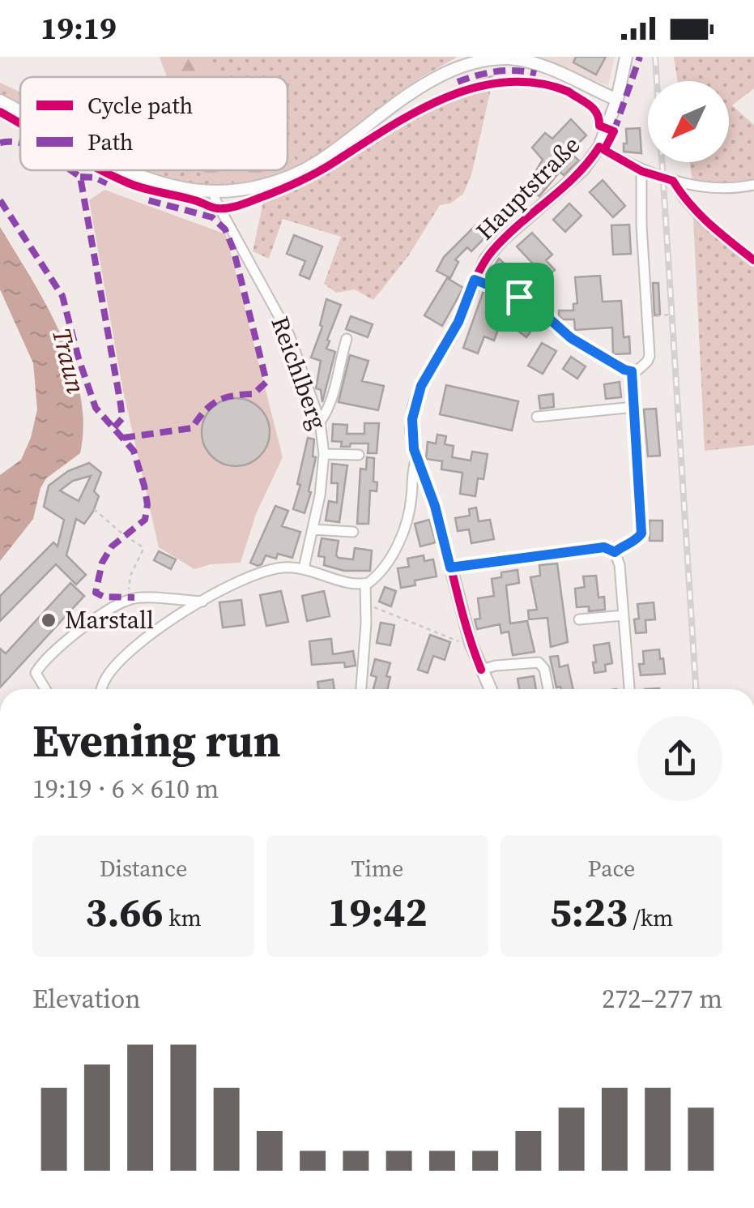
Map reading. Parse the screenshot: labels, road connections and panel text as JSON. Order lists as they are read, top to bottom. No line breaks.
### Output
{"streets":{"main road":["Hauptstraße"],"street":["Reichlberg"]},"water":["Traun"],"places":["Marstall"],"legend":["Cycle path","Path"],"north":"bottom left","page":{"status":"19:19","heading":["Evening run","19:19 · 6 × 610 m"],"stats":[["Distance","3.66 km"],["Time","19:42"],["Pace","5:23 /km"]],"chart":["Elevation","272–277 m"]}}
